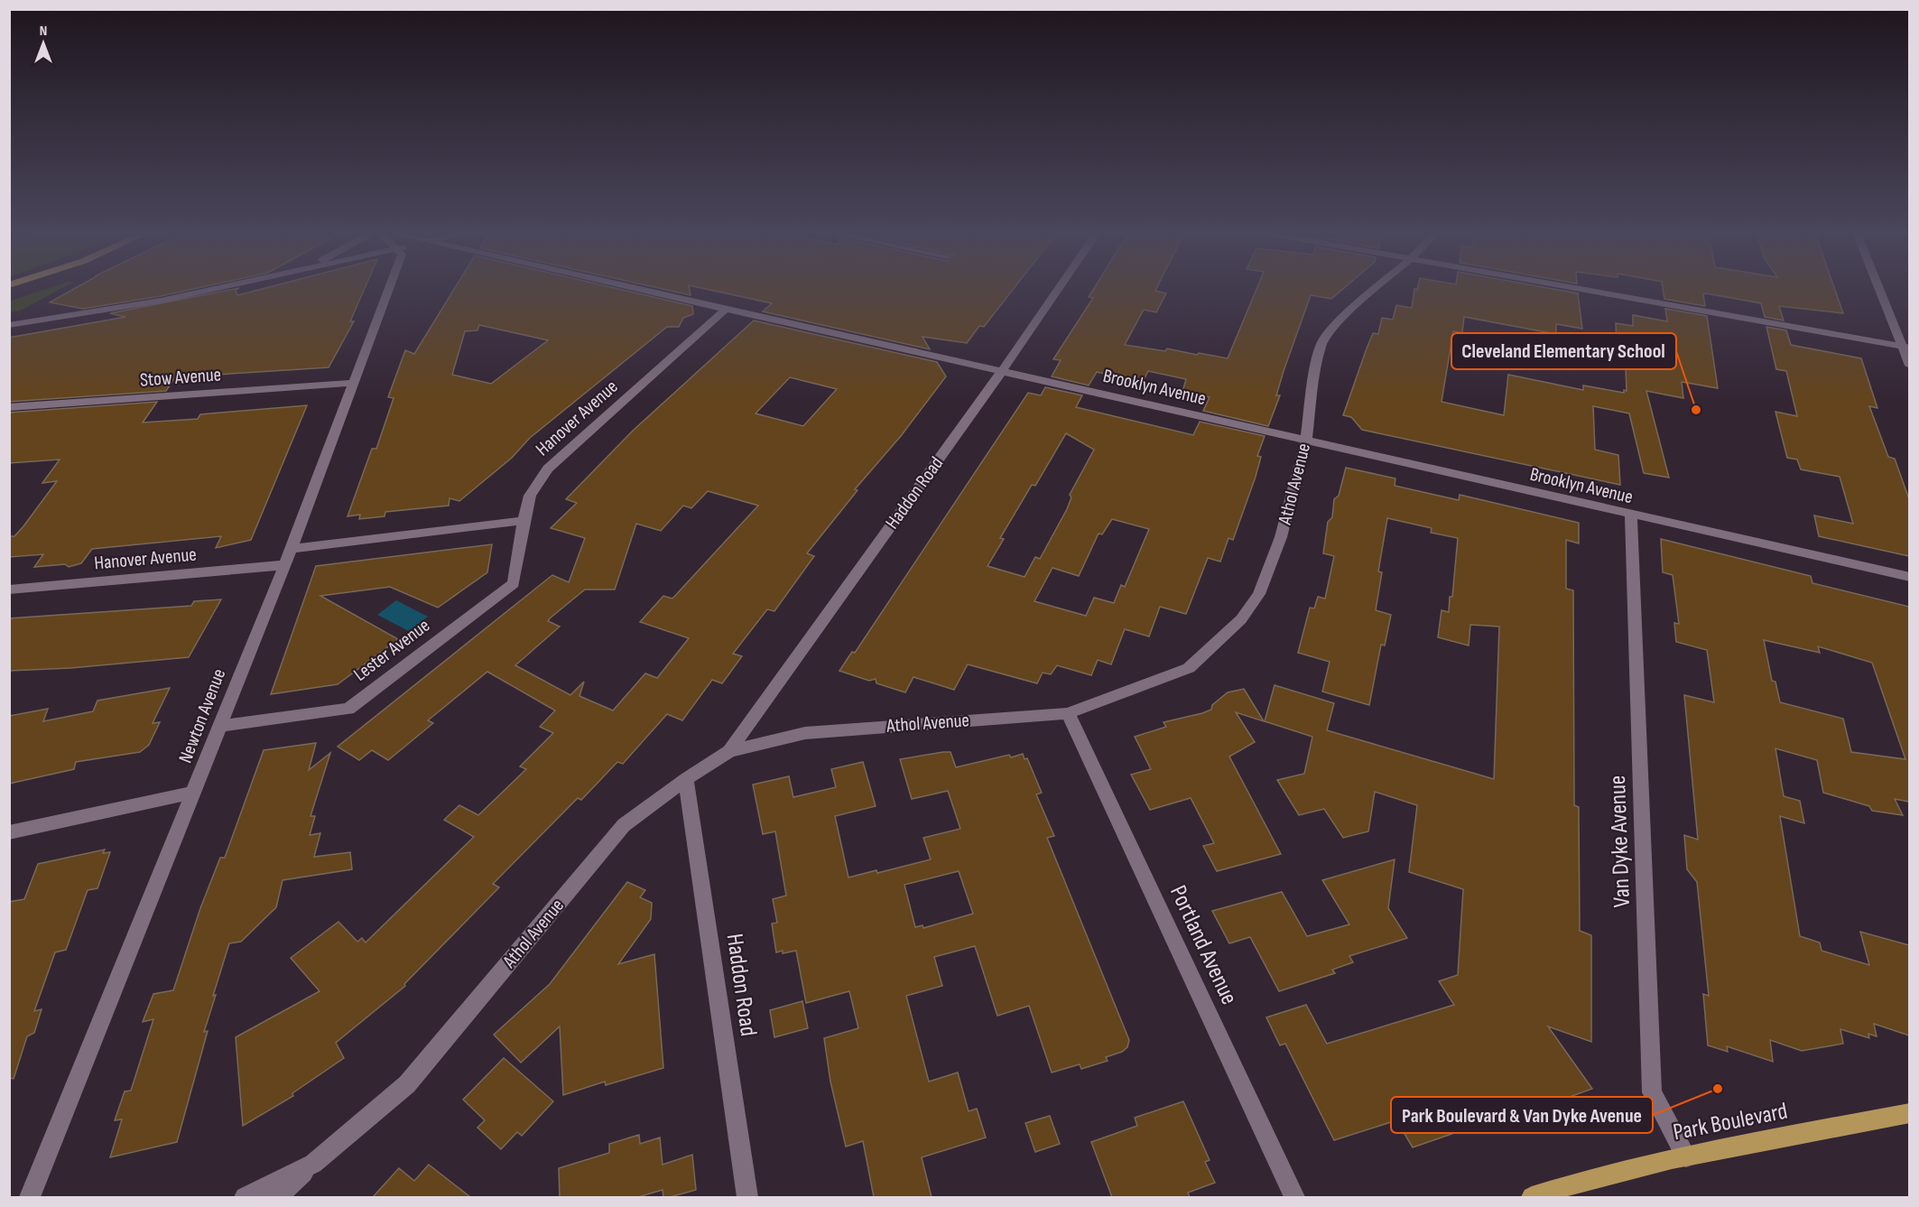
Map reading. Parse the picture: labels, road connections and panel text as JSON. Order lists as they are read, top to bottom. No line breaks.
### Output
{"streets":{"main road":["Park Boulevard"],"street":["Stow Avenue","Brooklyn Avenue","Hanover Avenue","Athol Avenue","Haddon Road","Lester Avenue","Newton Avenue","Van Dyke Avenue","Portland Avenue"]},"crossings":[["Stow Avenue","Newton Avenue"],["Brooklyn Avenue","Hanover Avenue"],["Brooklyn Avenue","Athol Avenue"],["Brooklyn Avenue","Haddon Road"],["Brooklyn Avenue","Van Dyke Avenue"],["Hanover Avenue","Lester Avenue"],["Hanover Avenue","Newton Avenue"],["Athol Avenue","Haddon Road"],["Athol Avenue","Portland Avenue"],["Lester Avenue","Newton Avenue"],["Van Dyke Avenue","Park Boulevard"]],"places":["Cleveland Elementary School","Park Boulevard & Van Dyke Avenue"],"north":"top"}
